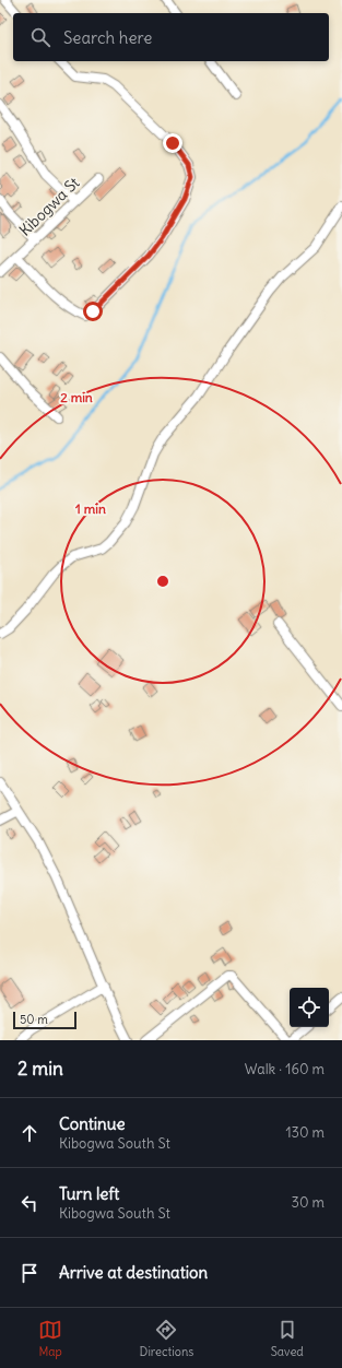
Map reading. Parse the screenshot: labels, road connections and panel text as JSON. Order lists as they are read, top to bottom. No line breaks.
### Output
{"streets":{"street":["Kibogwa St"]},"scale_bar":"50 m","page":{"search":"Search here","scale":"50 m","heading":["2 min","Walk · 160 m"],"list":[["Continue","Kibogwa South St","130 m"],["Turn left","Kibogwa South St","30 m"],"Arrive at destination"],"nav":["Map","Directions","Saved"]},"rings":["2 min","1 min"]}
